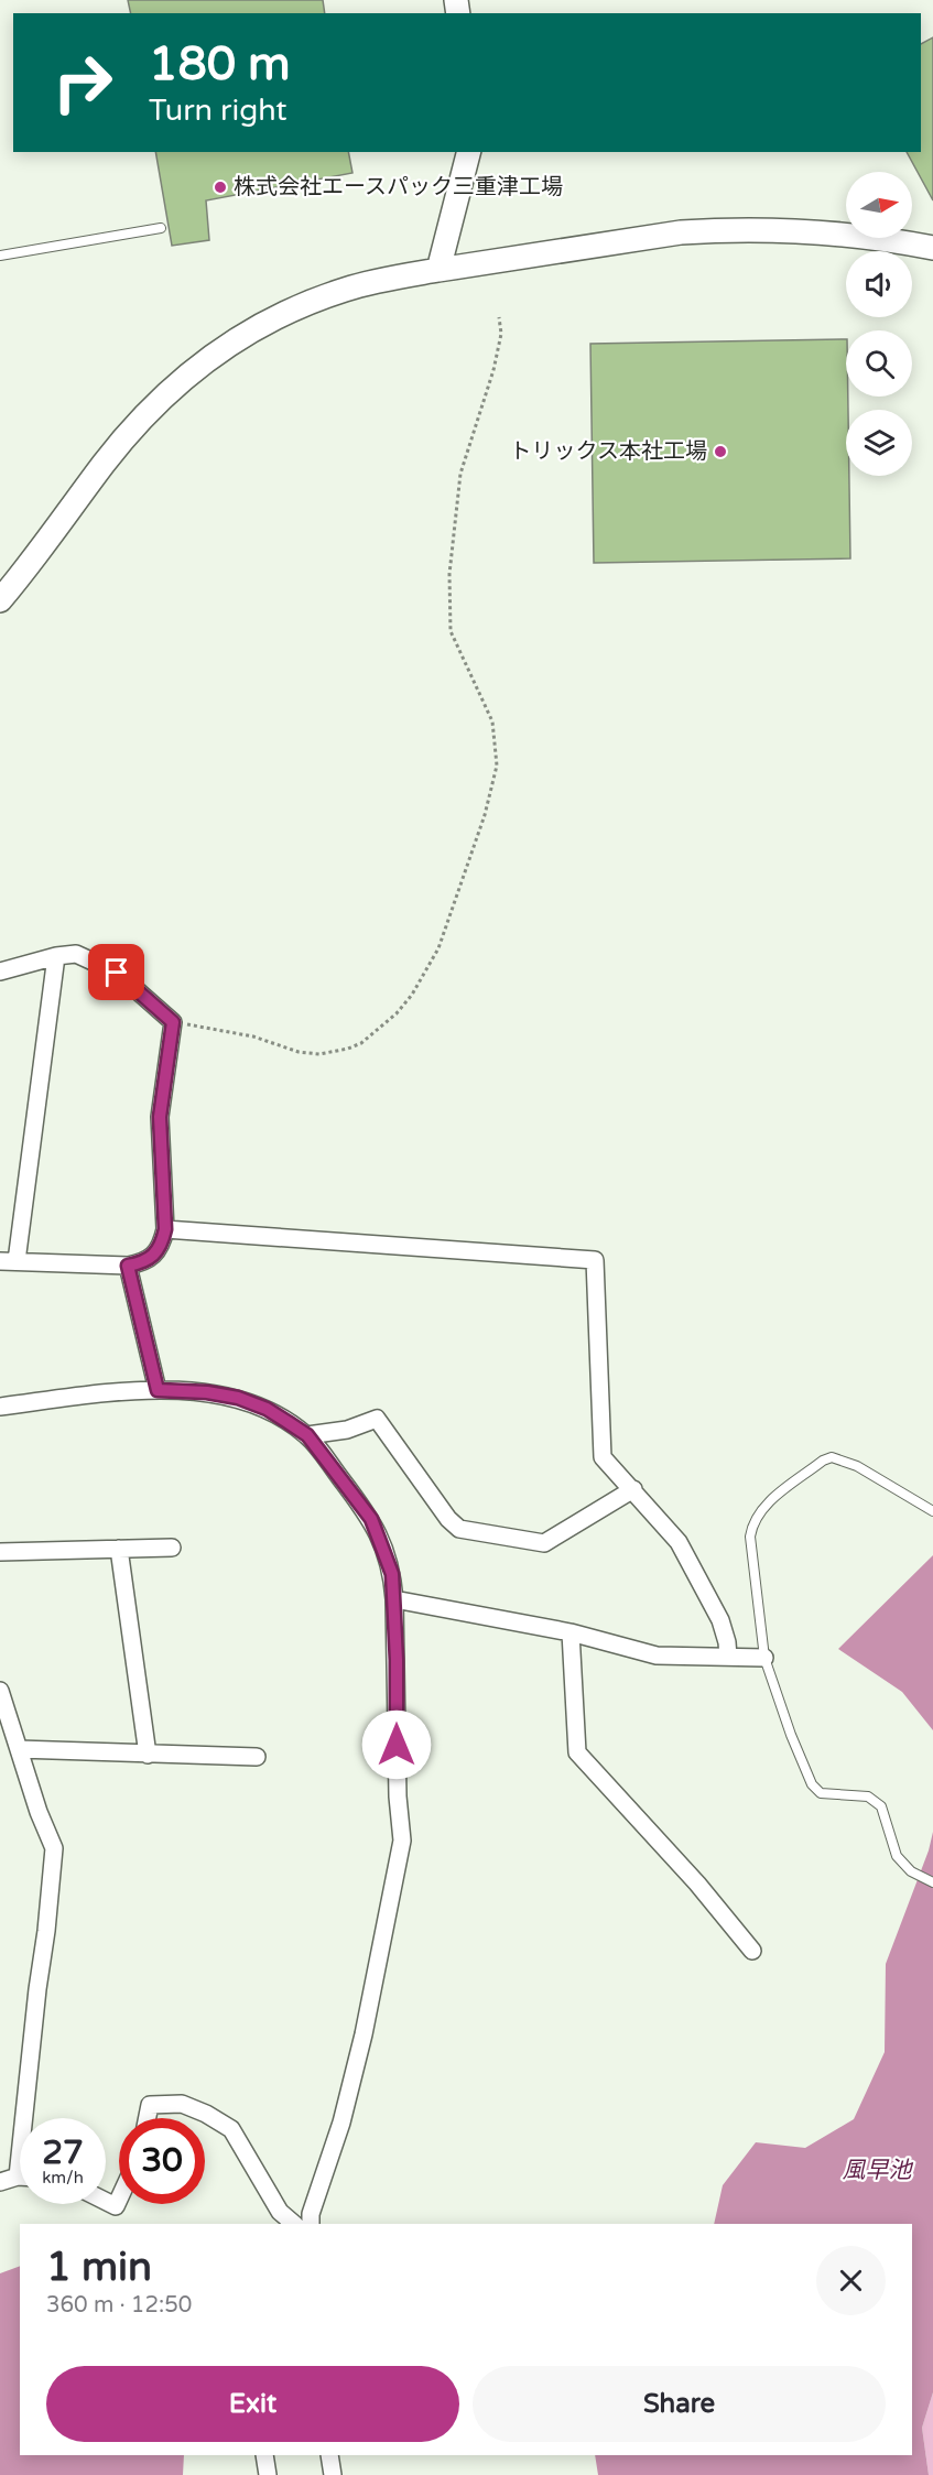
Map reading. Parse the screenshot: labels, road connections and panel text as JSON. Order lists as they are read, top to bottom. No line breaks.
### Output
{"water":["風早池"],"places":["株式会社エースパック三重津工場","トリックス本社工場"],"north":"right","page":{"turn":["180 m","Turn right"],"speed":"27 km/h","limit":"30","heading":["1 min","360 m · 12:50"],"buttons":["Exit","Share"]}}
